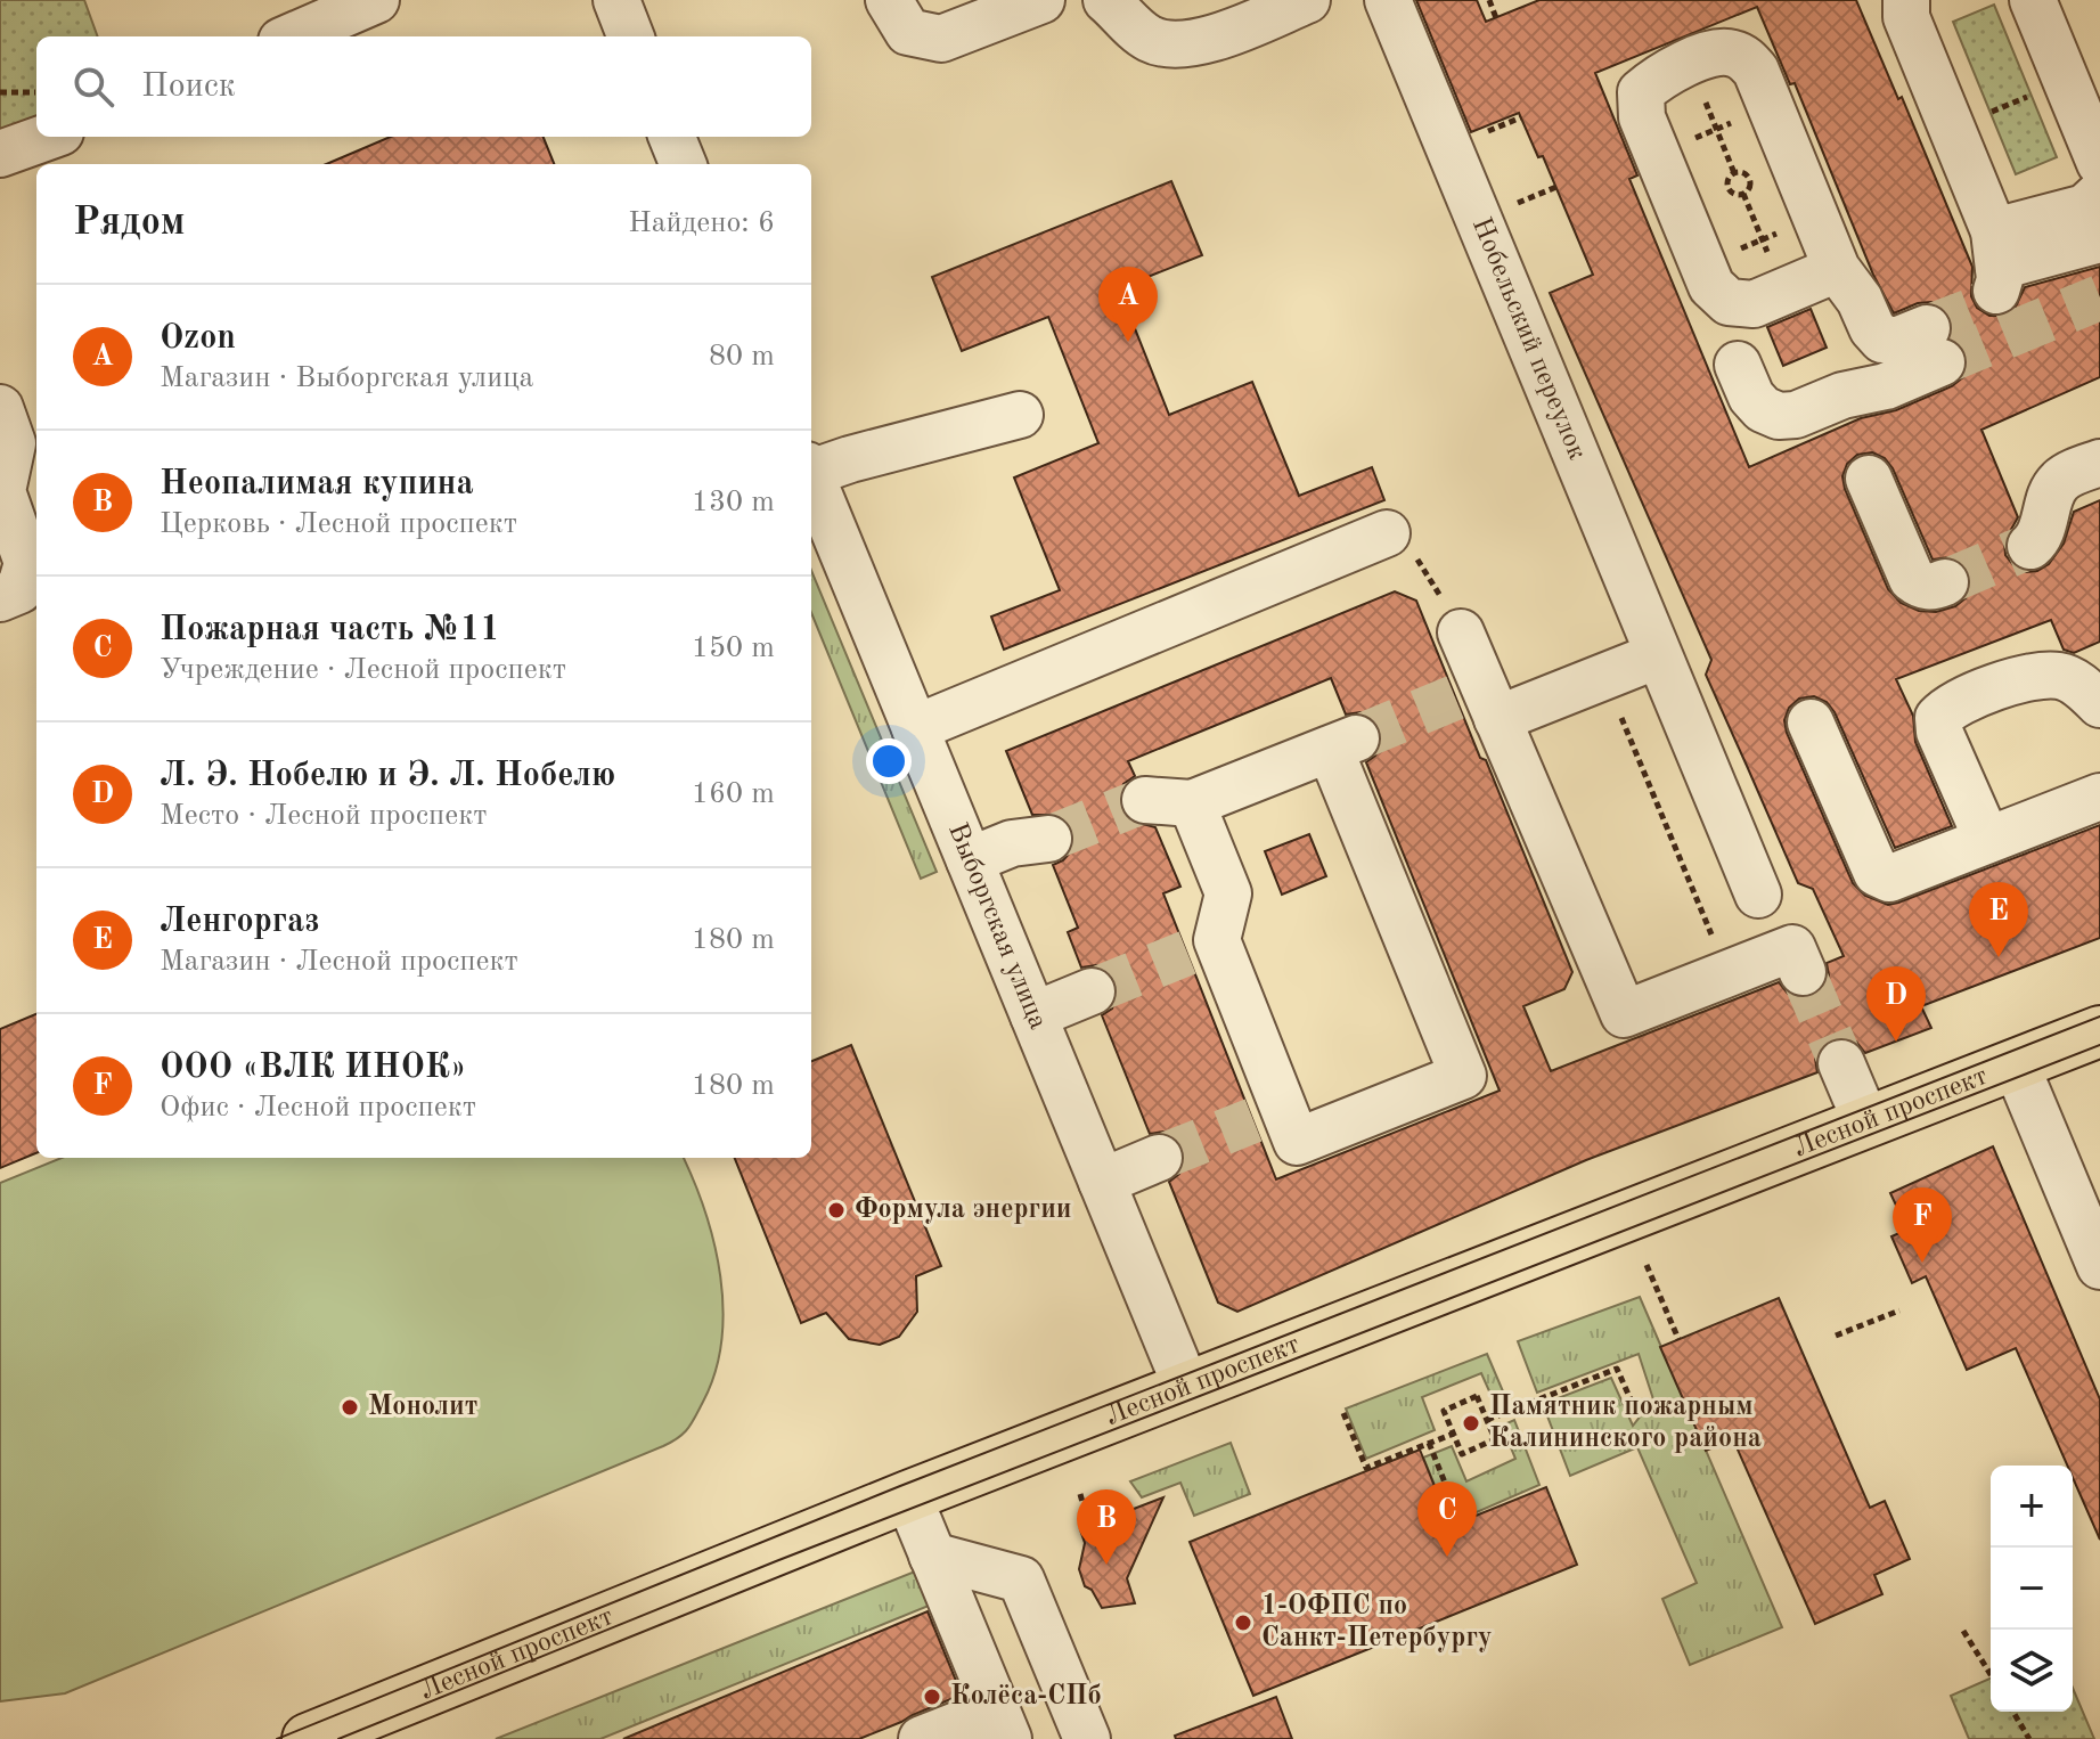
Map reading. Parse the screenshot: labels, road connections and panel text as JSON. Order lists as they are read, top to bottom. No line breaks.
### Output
{"streets":{"main road":["Лесной проспект"],"street":["Нобельский переулок","Выборгская улица"]},"crossings":[["Выборгская улица","Лесной проспект"]],"places":["Формула энергии","Монолит","Памятник пожарным Калининского района","1-ОФПС по Санкт-Петербургу","Колёса-СПб"],"page":{"search":"Поиск","heading":["Рядом","Найдено: 6"],"pins":["A","E","D","F","C","B"],"list":[{"mark":"A","name":"Ozon","note":"Магазин · Выборгская улица","value":"80 m"},{"mark":"B","name":"Неопалимая купина","note":"Церковь · Лесной проспект","value":"130 m"},{"mark":"C","name":"Пожарная часть №11","note":"Учреждение · Лесной проспект","value":"150 m"},{"mark":"D","name":"Л. Э. Нобелю и Э. Л. Нобелю","note":"Место · Лесной проспект","value":"160 m"},{"mark":"E","name":"Ленгоргаз","note":"Магазин · Лесной проспект","value":"180 m"},{"mark":"F","name":"ООО «ВЛК ИНОК»","note":"Офис · Лесной проспект","value":"180 m"}],"map_buttons":["+","−"]}}
